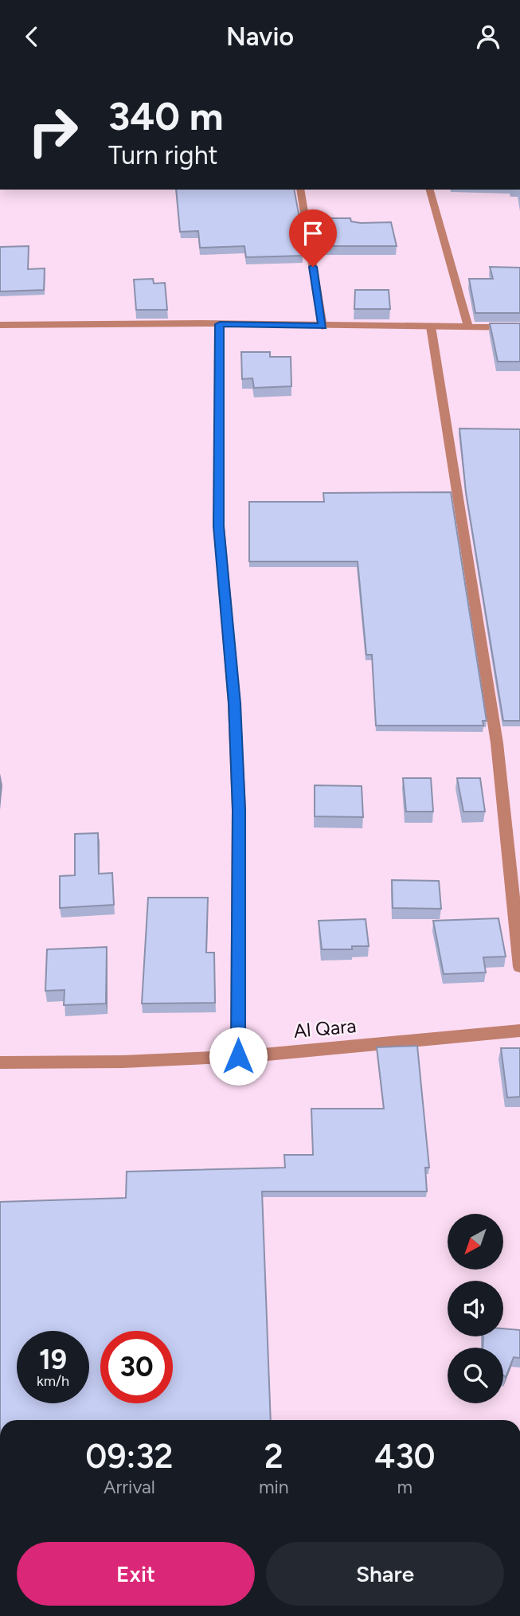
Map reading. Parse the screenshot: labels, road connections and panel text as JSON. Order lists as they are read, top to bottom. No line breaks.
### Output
{"streets":{"street":["Al Qara"]},"north":"bottom left","page":{"header":"Navio","turn":["340 m","Turn right"],"speed":"19 km/h","limit":"30","eta":["09:32","Arrival","2","min","430","m"],"buttons":["Exit","Share"]}}
